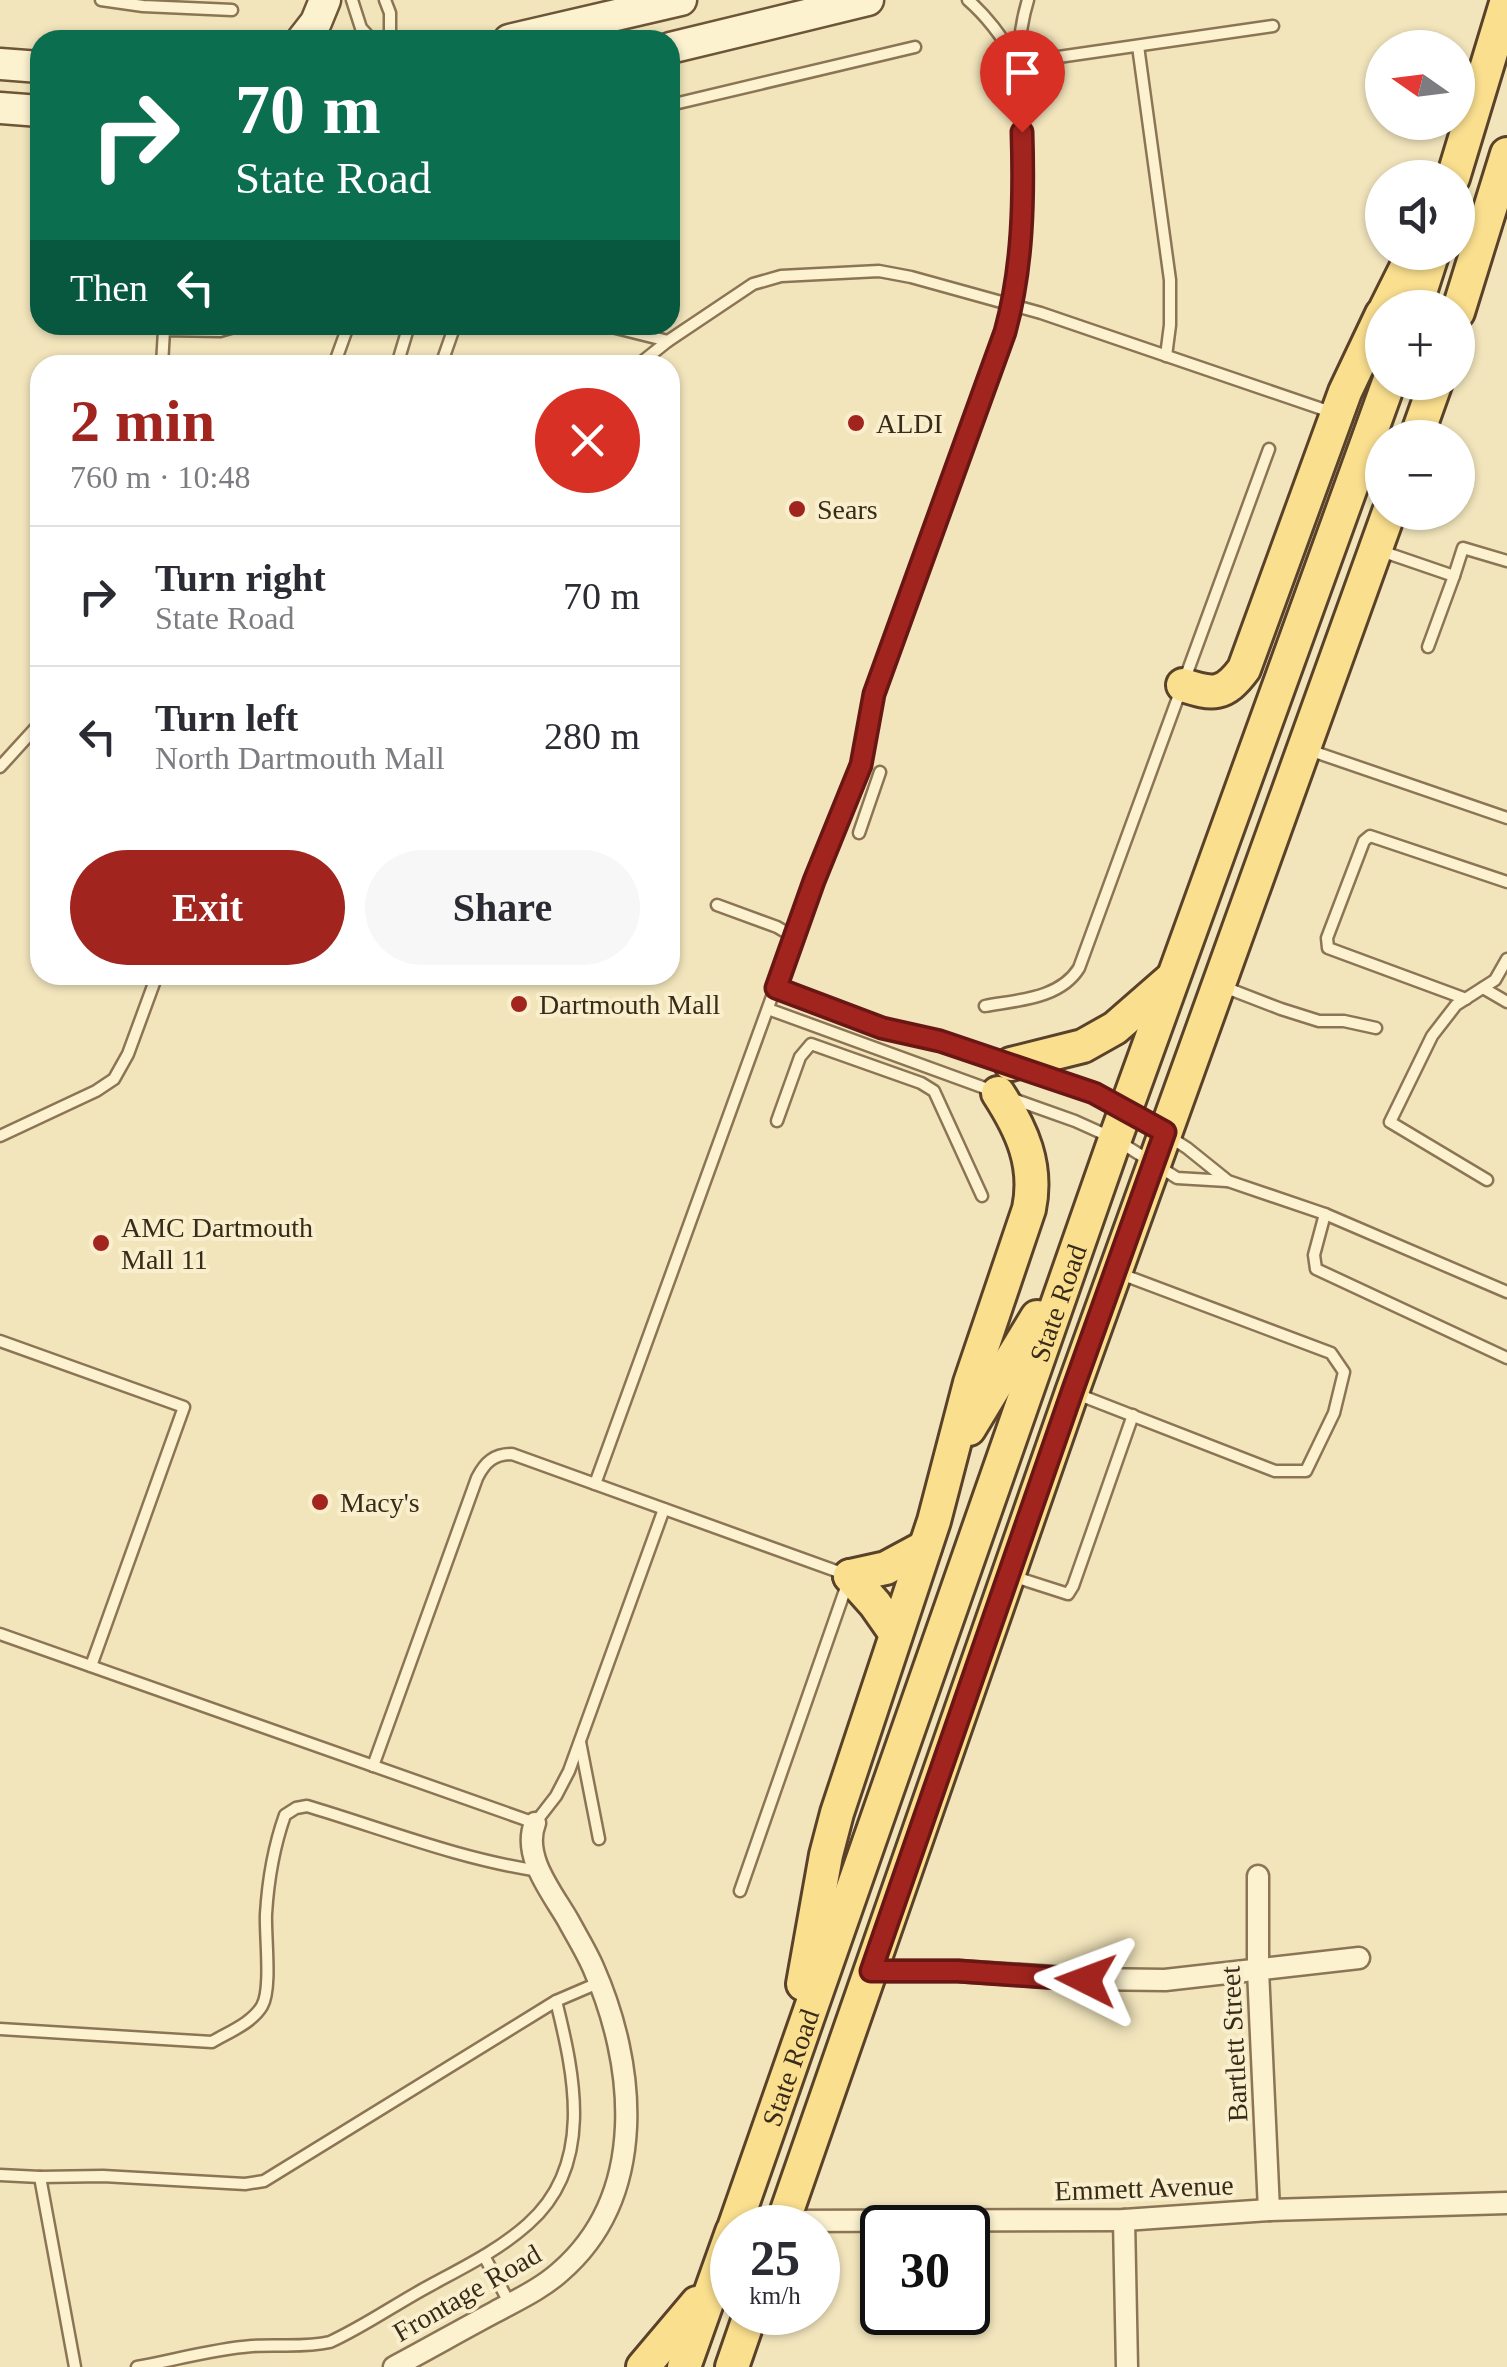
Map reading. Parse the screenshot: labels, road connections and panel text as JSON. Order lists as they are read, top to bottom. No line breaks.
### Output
{"streets":{"main road":["State Road"],"street":["Bartlett Street","Emmett Avenue","Frontage Road"]},"crossings":[["Bartlett Street","Emmett Avenue"]],"places":["ALDI","Sears","Dartmouth Mall","AMC Dartmouth Mall 11","Macy's"],"north":"left","page":{"map_buttons":["+","−"],"turn":["70 m","State Road"],"then":"Then","heading":["2 min","760 m · 10:48"],"list":[{"name":"Turn right","note":"State Road","value":"70 m"},{"name":"Turn left","note":"North Dartmouth Mall","value":"280 m"}],"buttons":["Exit","Share"],"speed":"25 km/h","limit":"30"}}
